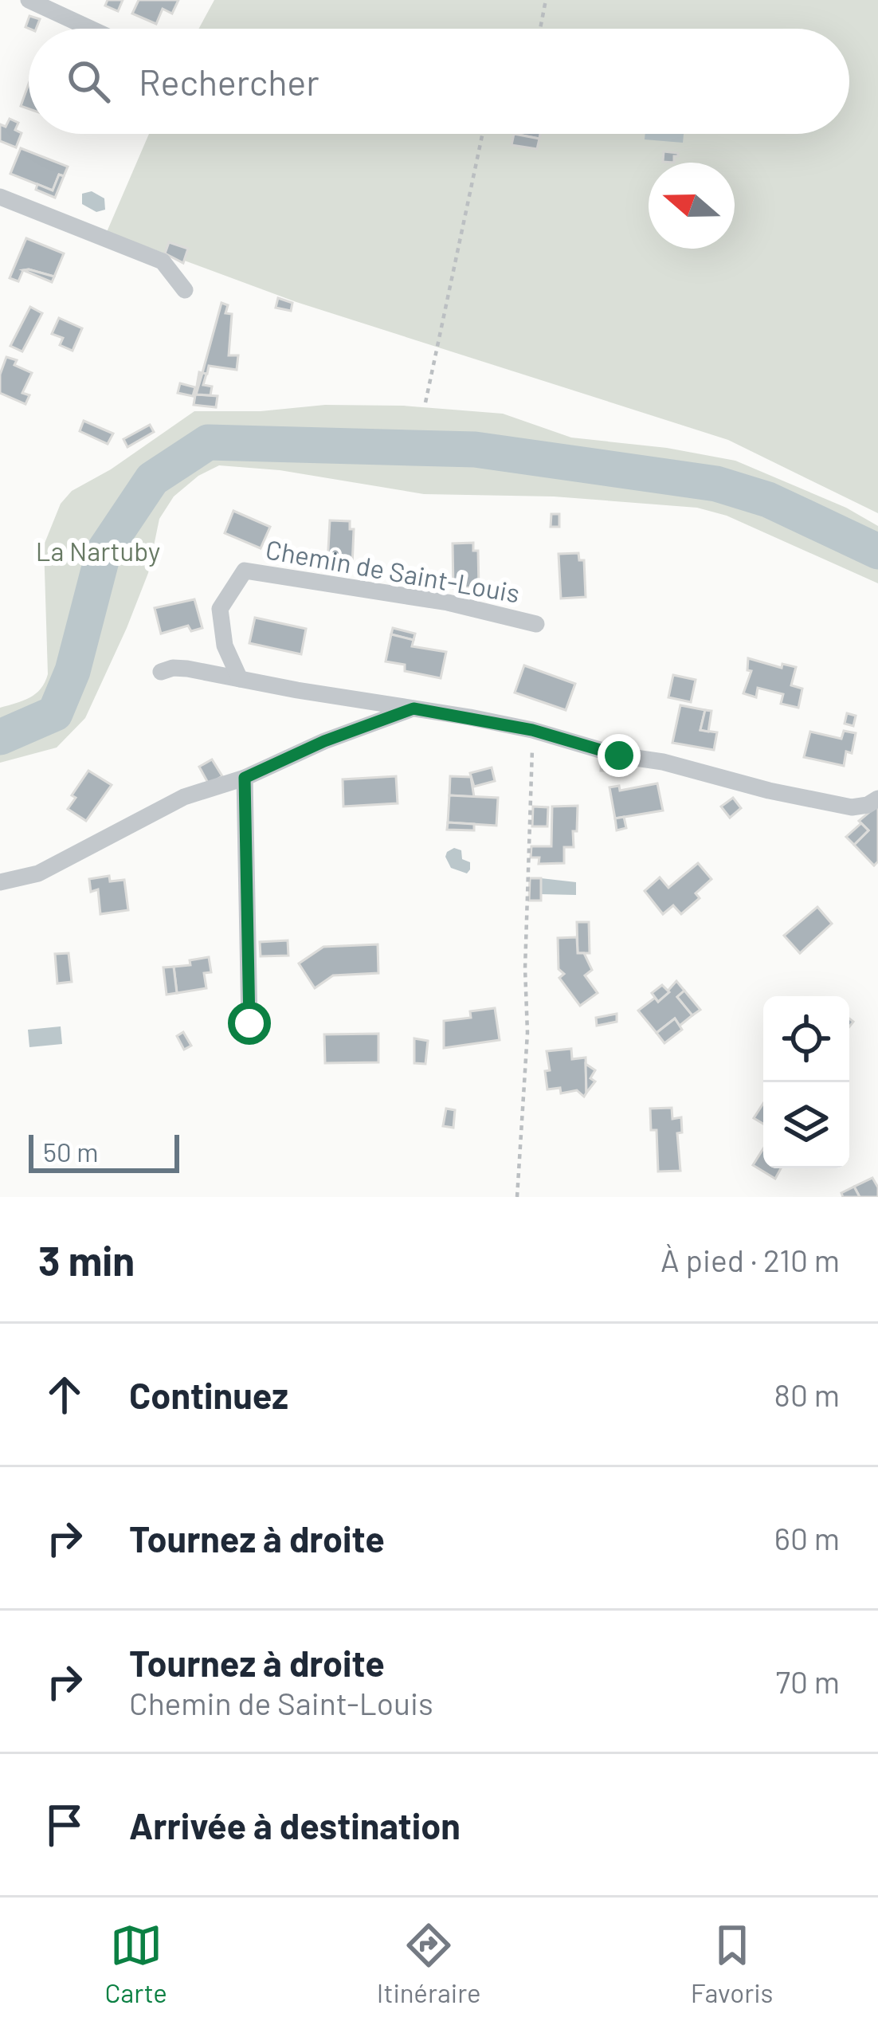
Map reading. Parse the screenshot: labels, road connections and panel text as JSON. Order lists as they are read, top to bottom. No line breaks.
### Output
{"streets":{"street":["Chemin de Saint-Louis"]},"parks":["La Nartuby"],"scale_bar":"50 m","north":"left","page":{"search":"Rechercher","scale":"50 m","heading":["3 min","À pied · 210 m"],"list":[["Continuez","80 m"],["Tournez à droite","60 m"],["Tournez à droite","Chemin de Saint-Louis","70 m"],"Arrivée à destination"],"nav":["Carte","Itinéraire","Favoris"]}}
